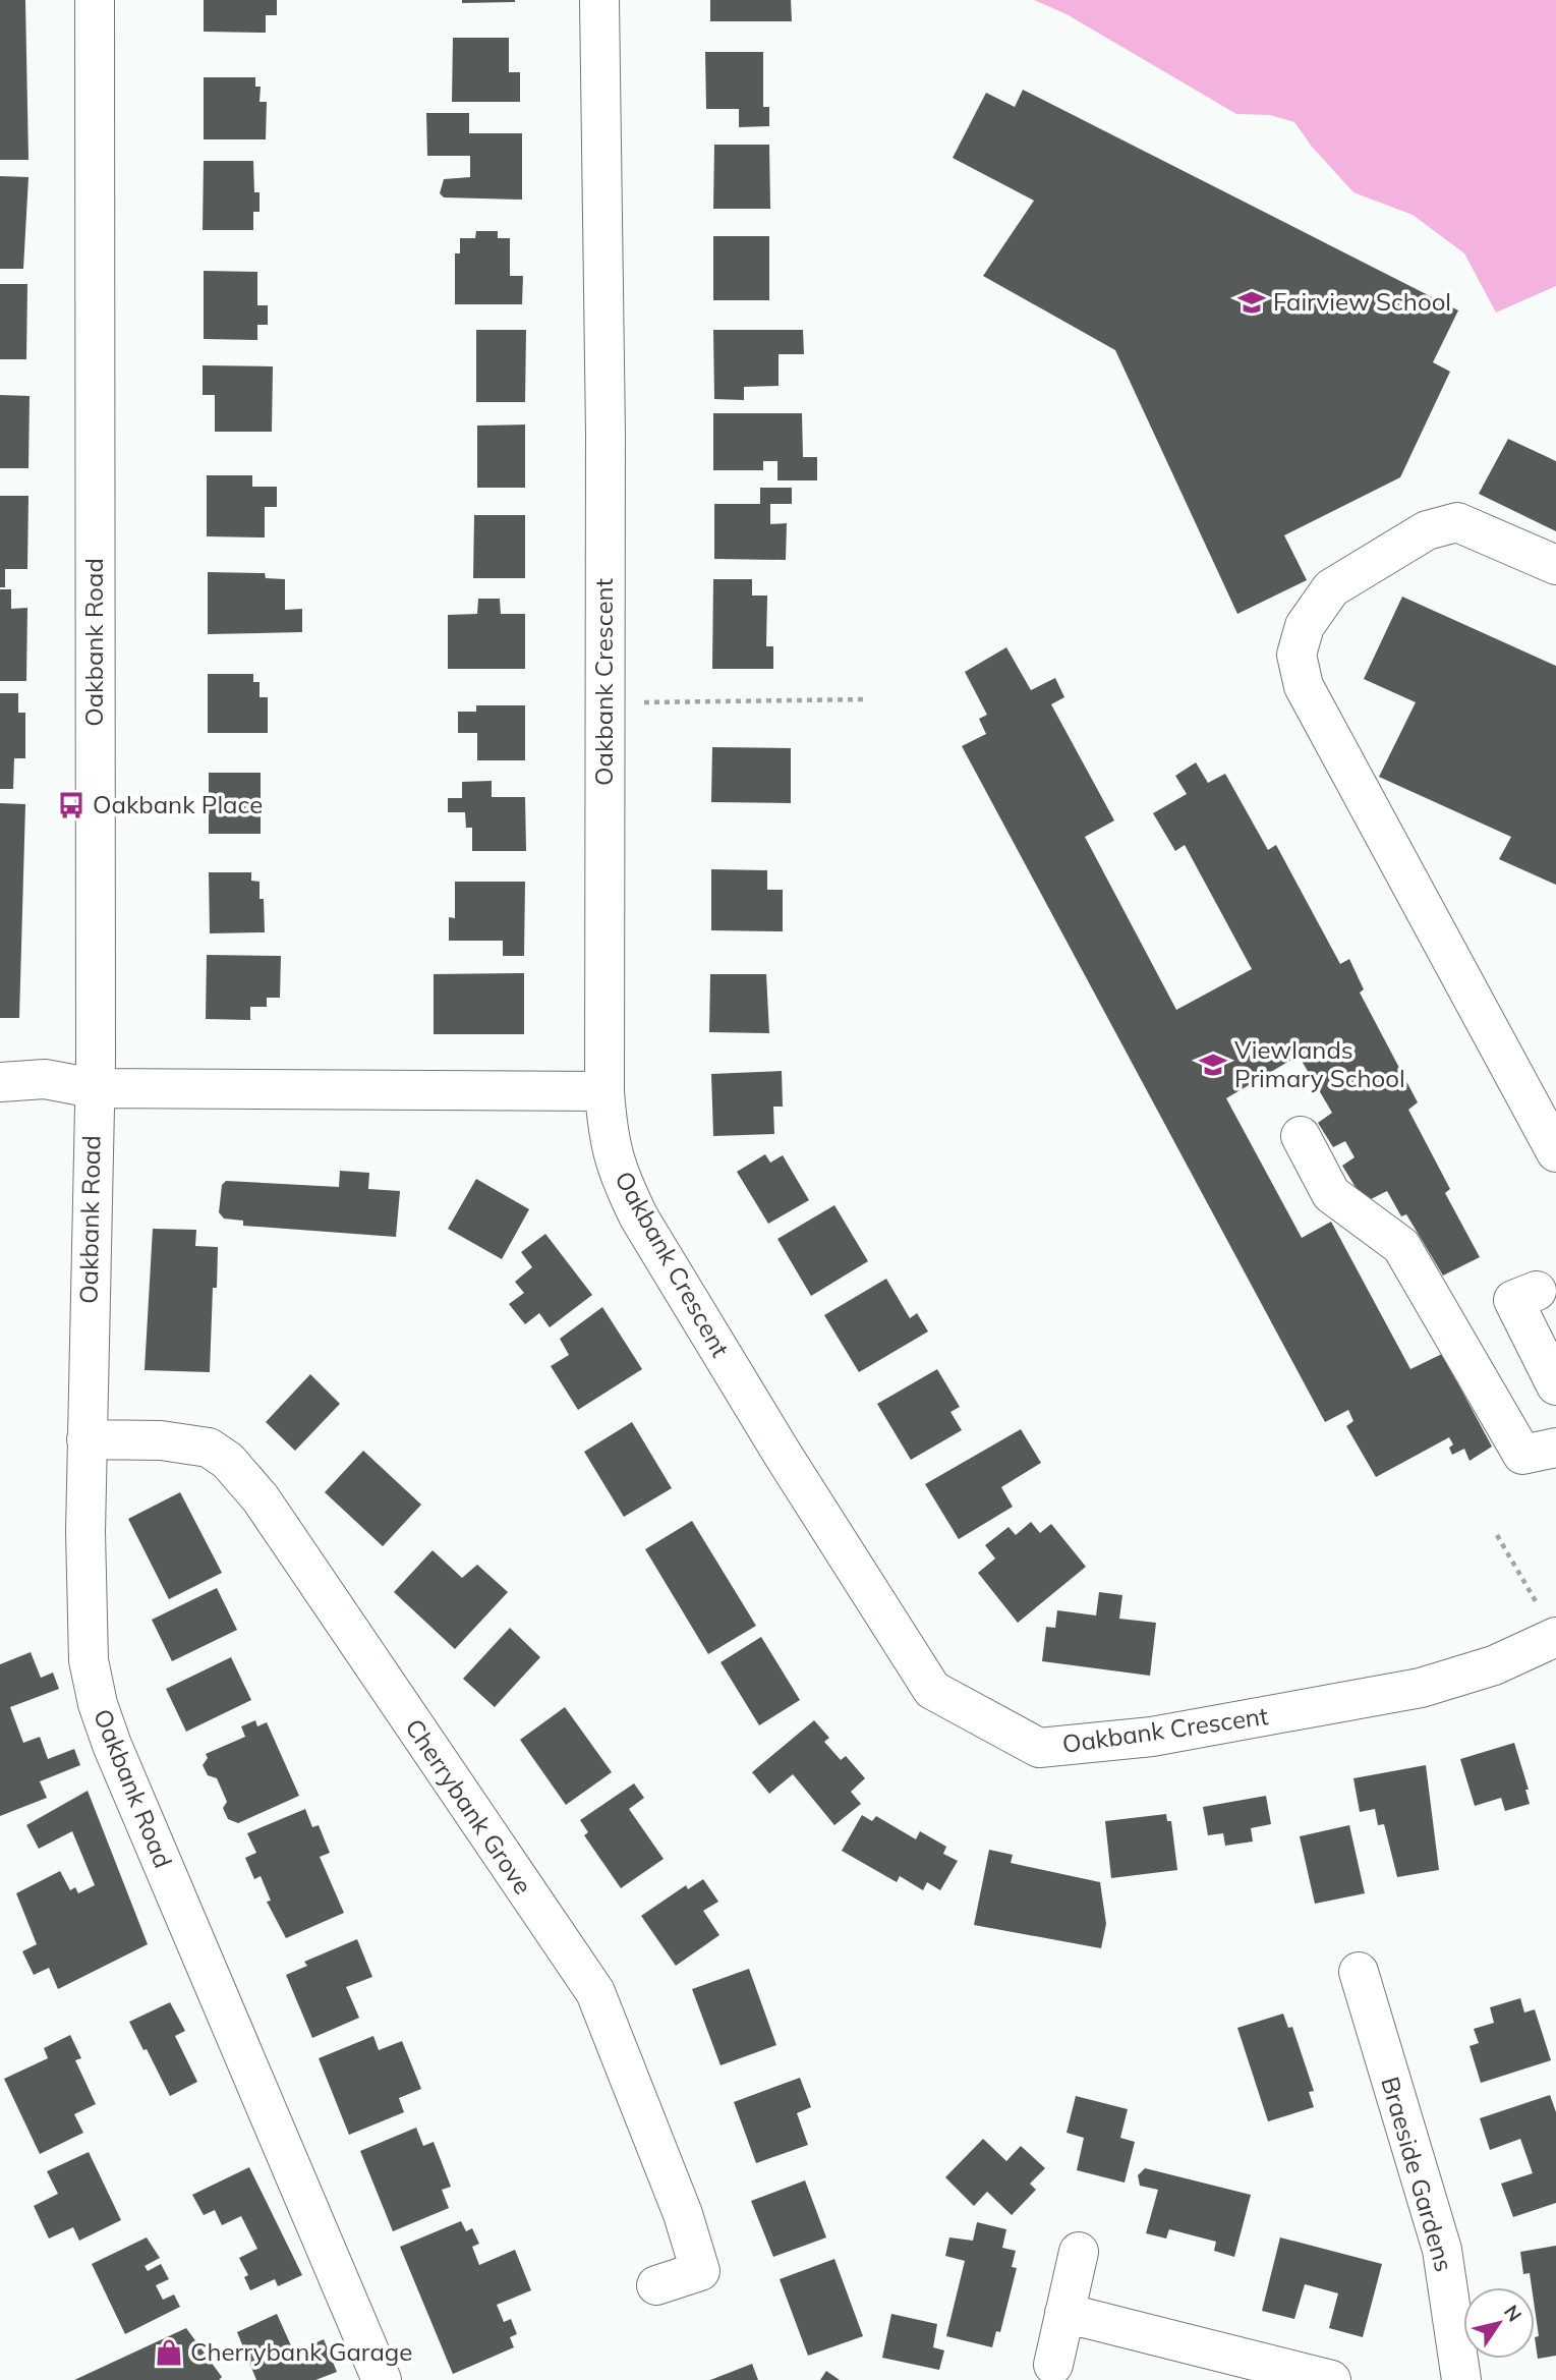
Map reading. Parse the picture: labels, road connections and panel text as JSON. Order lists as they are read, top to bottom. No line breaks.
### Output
{"streets":{"street":["Oakbank Road","Oakbank Crescent","Cherrybank Grove","Braeside Gardens"]},"crossings":[["Oakbank Road","Cherrybank Grove"]],"places":{"school or university":["Fairview School","Viewlands Primary School"],"bus stop":["Oakbank Place"],"shop":["Cherrybank Garage"]},"north":"top right"}
